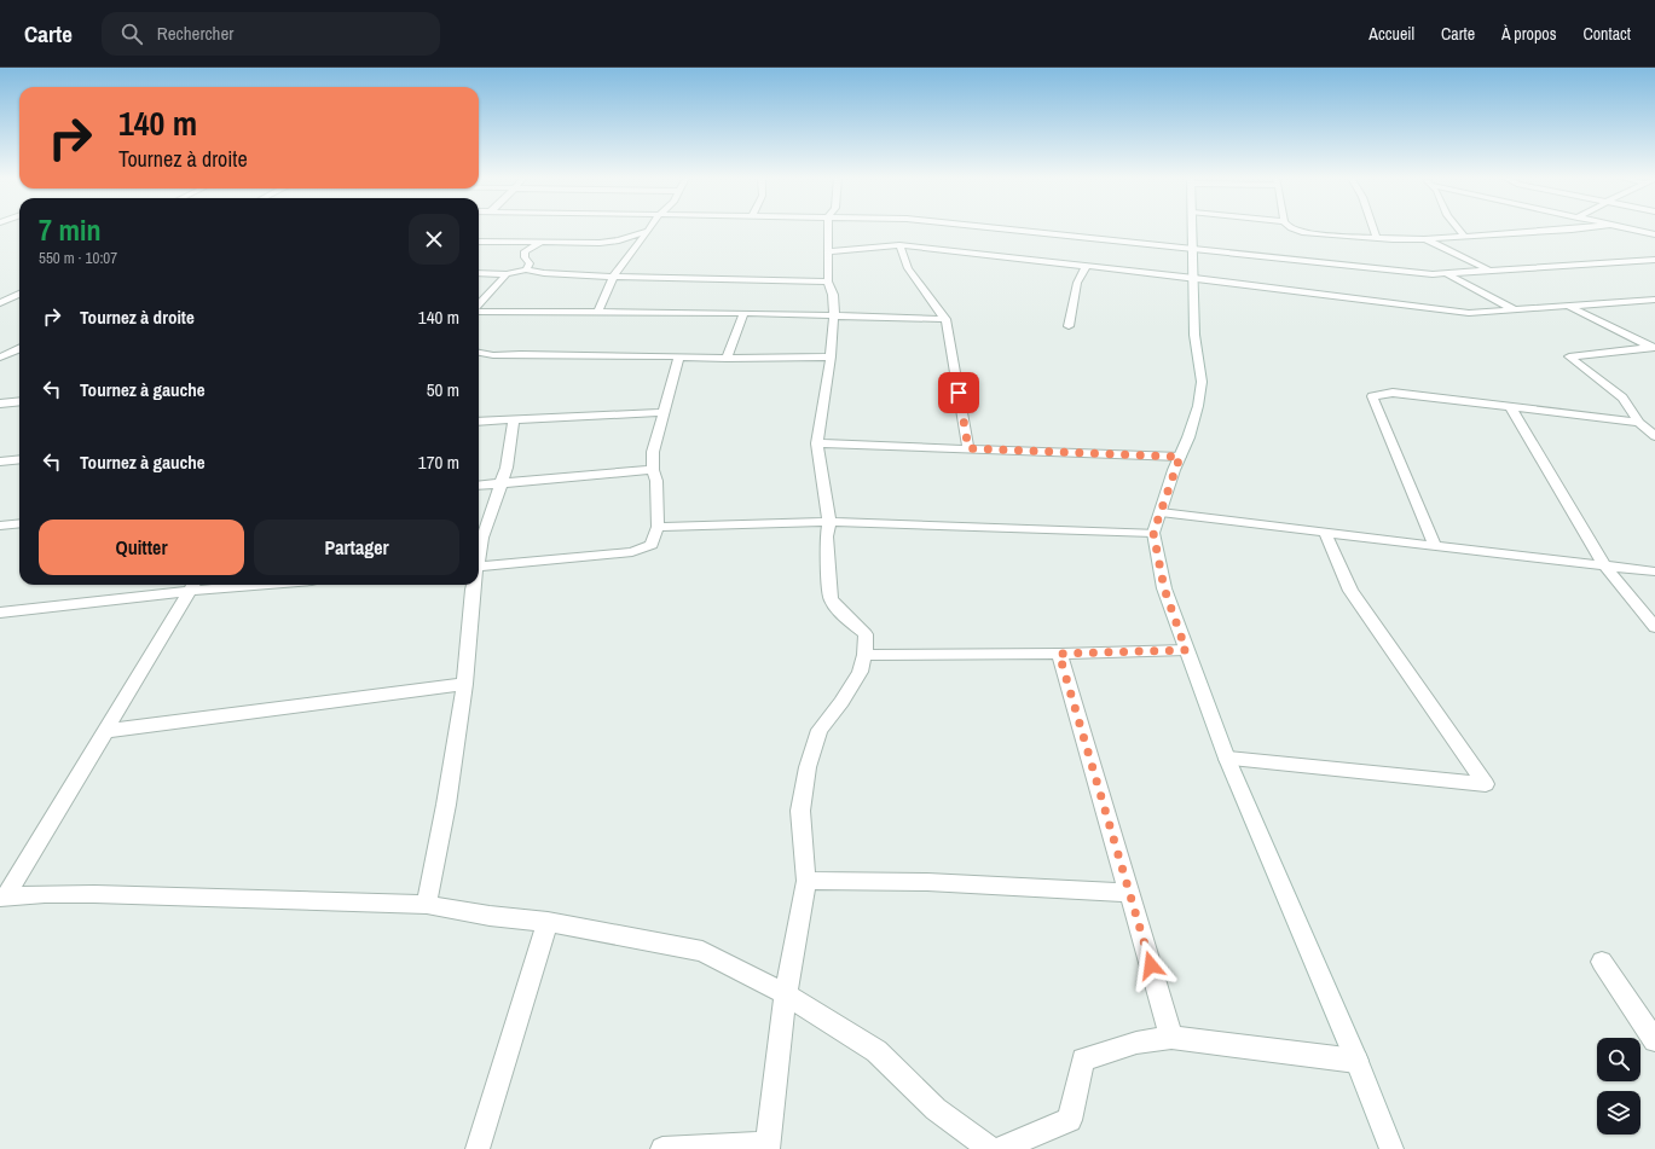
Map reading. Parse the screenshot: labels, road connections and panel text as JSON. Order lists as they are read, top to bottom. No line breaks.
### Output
{"page":{"header":"Carte","search":"Rechercher","nav":["Accueil","Carte","À propos","Contact"],"turn":["140 m","Tournez à droite"],"heading":["7 min","550 m · 10:07"],"list":[{"name":"Tournez à droite","value":"140 m"},{"name":"Tournez à gauche","value":"50 m"},{"name":"Tournez à gauche","value":"170 m"}],"buttons":["Quitter","Partager"]}}
